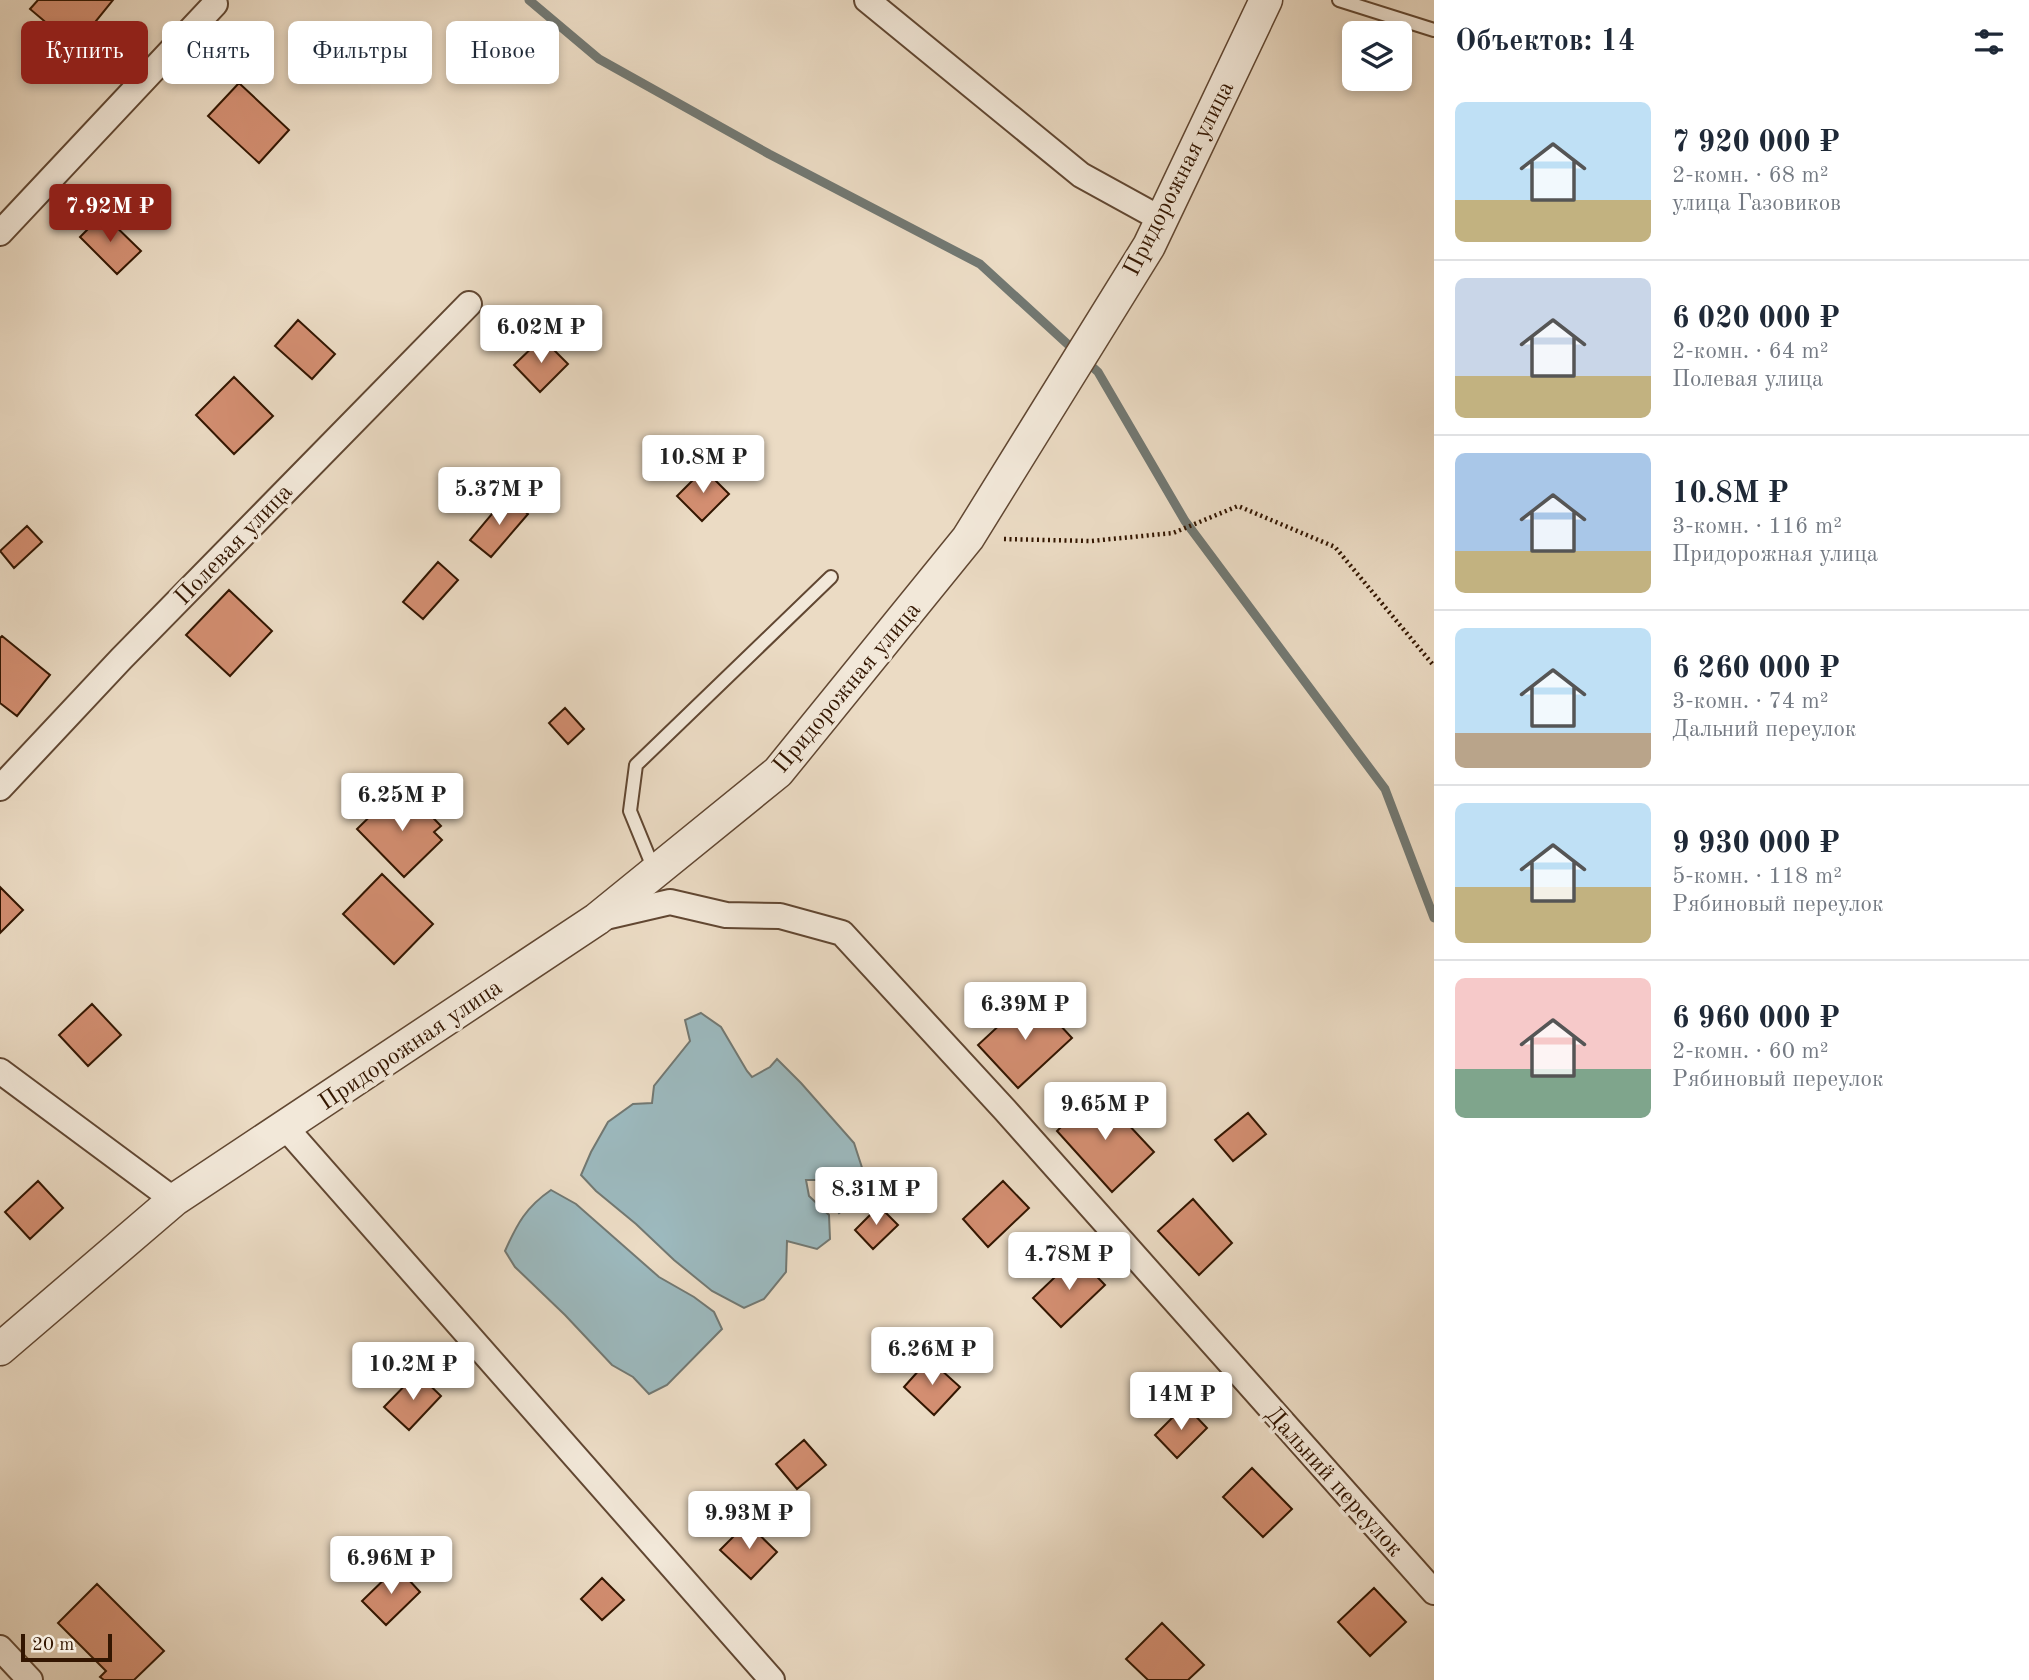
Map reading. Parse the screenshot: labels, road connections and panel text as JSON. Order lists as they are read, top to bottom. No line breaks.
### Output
{"streets":{"street":["Придорожная улица","Полевая улица","Дальний переулок"]},"crossings":[["Придорожная улица","Дальний переулок"]],"scale_bar":"20 m","page":{"heading":"Объектов: 14","chip":["Купить","Снять","Фильтры","Новое"],"list":[{"name":"7 920 000 ₽","note":"2-комн. · 68 m² · улица Газовиков"},{"name":"6 020 000 ₽","note":"2-комн. · 64 m² · Полевая улица"},{"name":"10.8M ₽","note":"3-комн. · 116 m² · Придорожная улица"},{"name":"6 260 000 ₽","note":"3-комн. · 74 m² · Дальний переулок"},{"name":"9 930 000 ₽","note":"5-комн. · 118 m² · Рябиновый переулок"},{"name":"6 960 000 ₽","note":"2-комн. · 60 m² · Рябиновый переулок"}],"price":["7.92M ₽","6.02M ₽","10.8M ₽","5.37M ₽","6.25M ₽","6.39M ₽","9.65M ₽","8.31M ₽","4.78M ₽","6.26M ₽","10.2M ₽","14M ₽","9.93M ₽","6.96M ₽"],"scale":"20 m"}}
